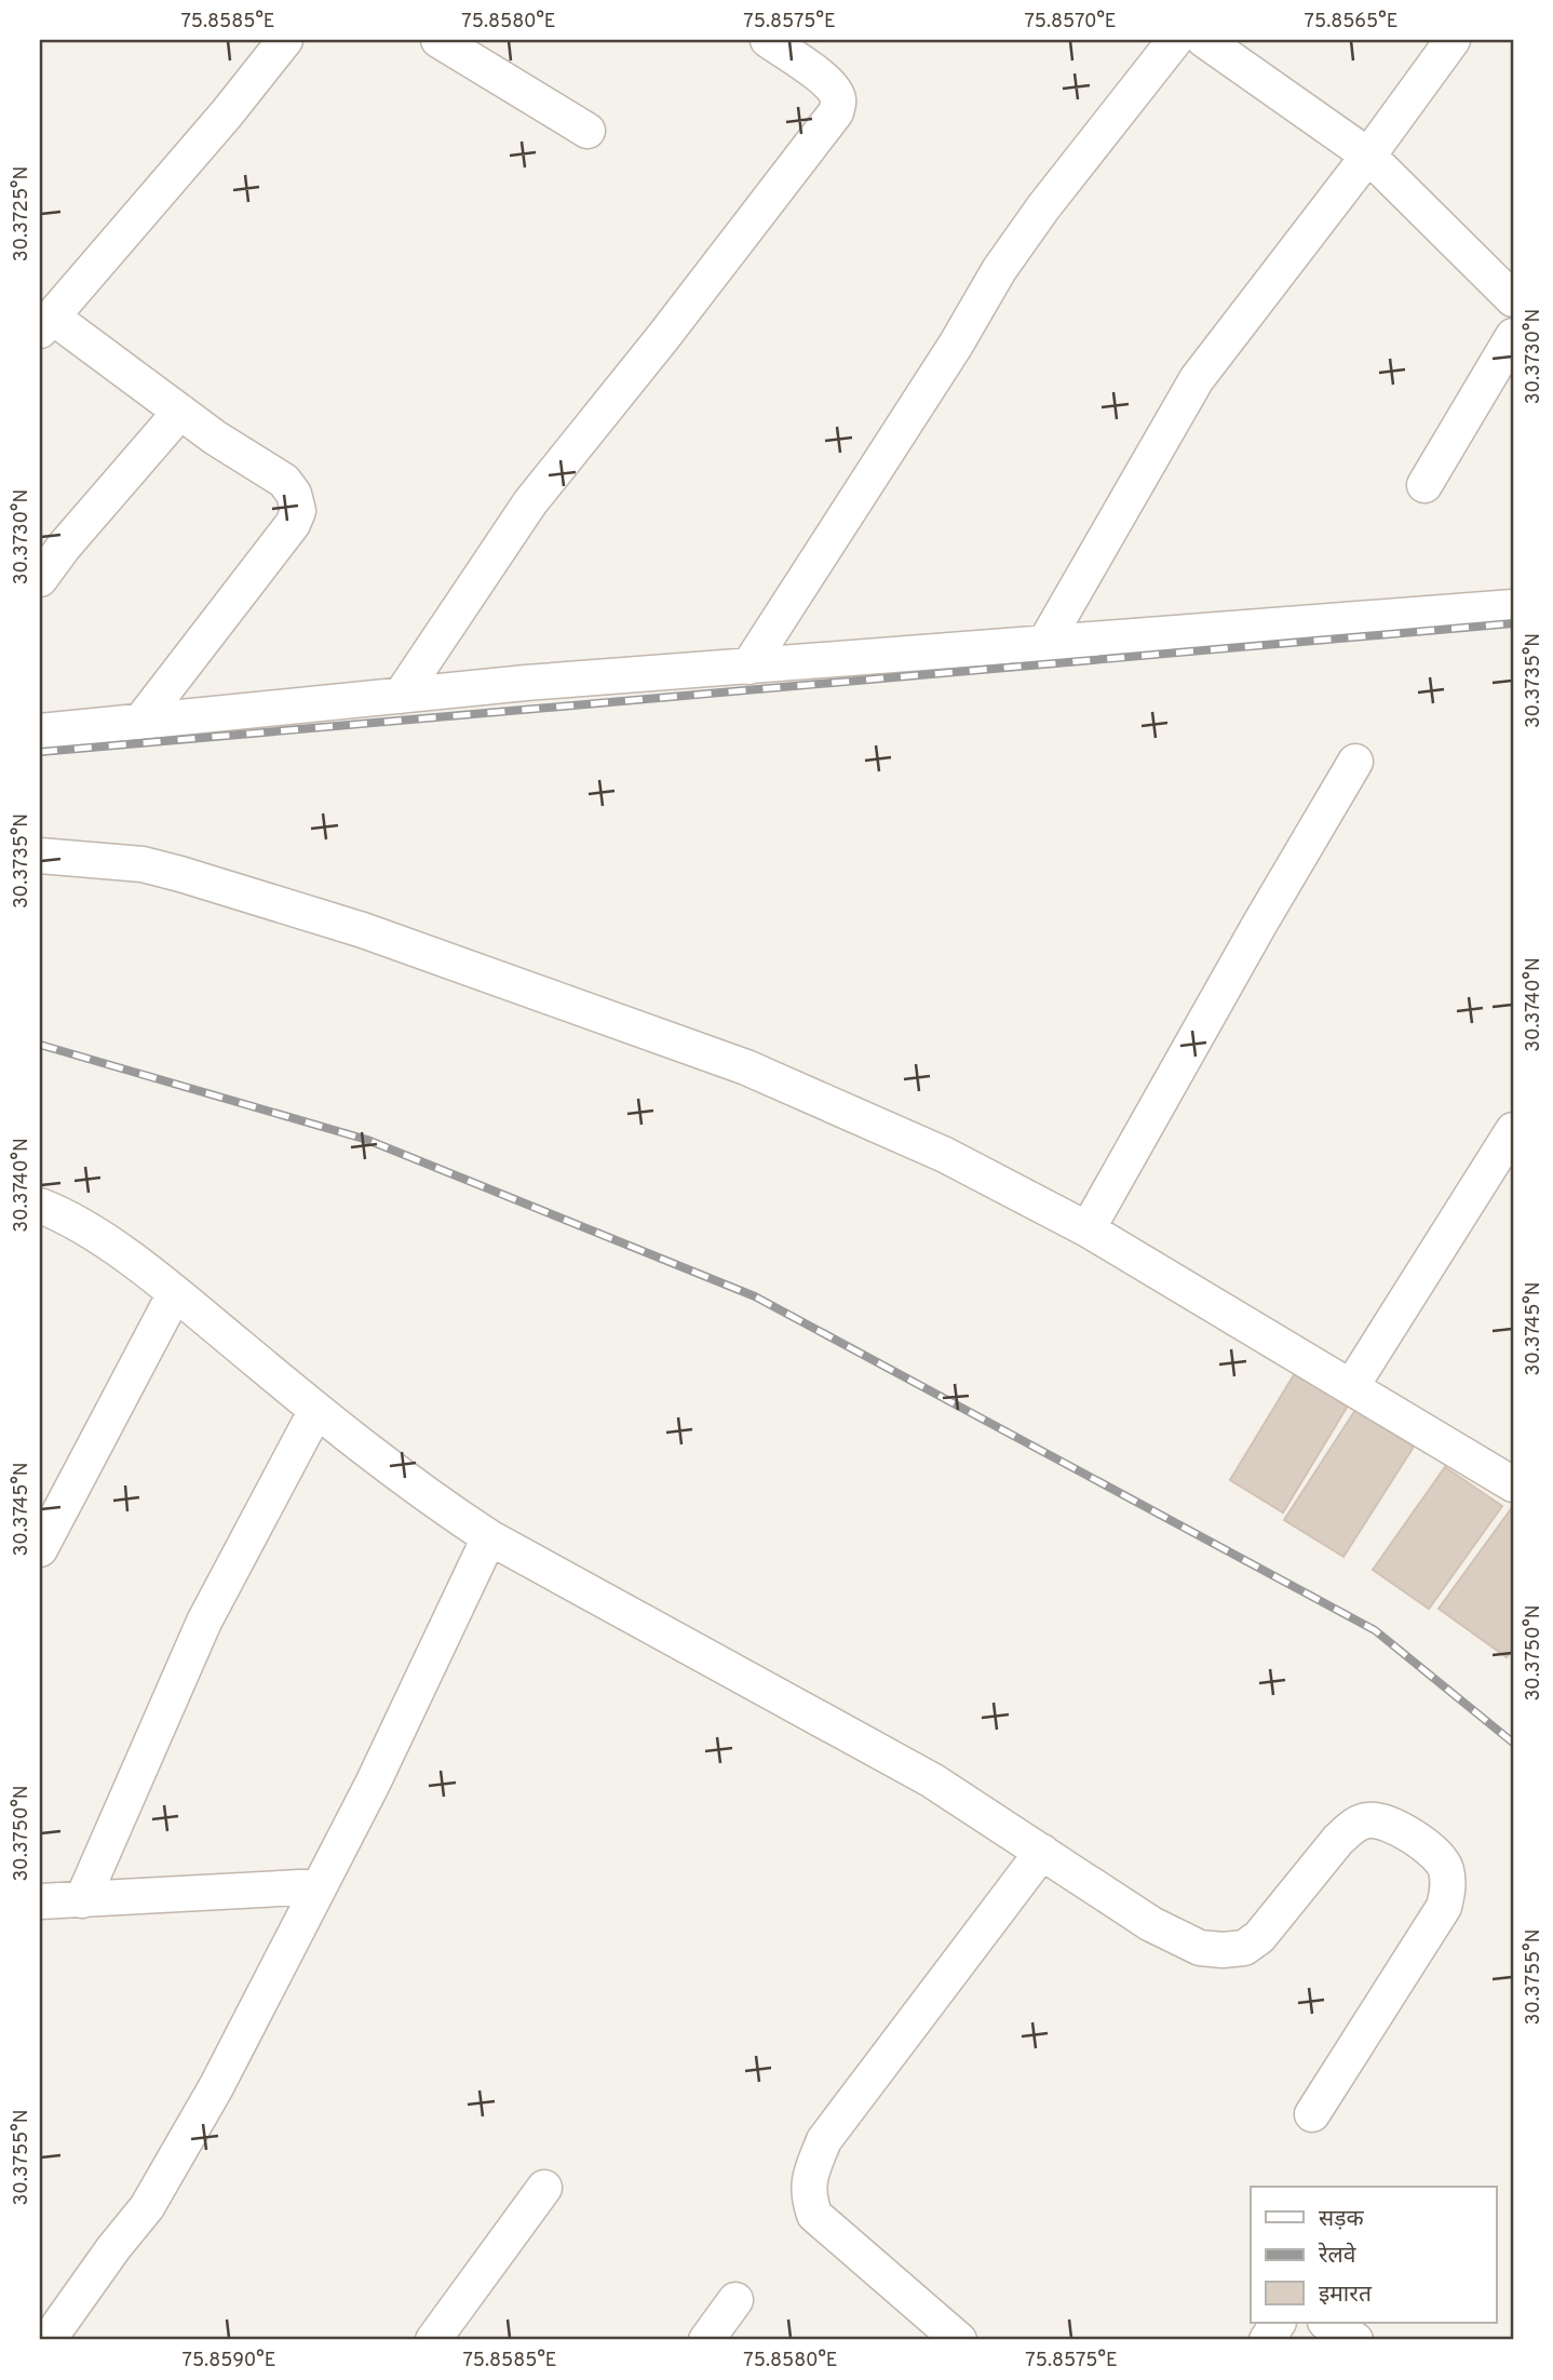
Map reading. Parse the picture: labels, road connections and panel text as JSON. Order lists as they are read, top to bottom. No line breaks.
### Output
{"legend":["सड़क","रेलवे","इमारत"],"coordinates":["75.8585°E","75.8580°E","75.8575°E","75.8570°E","75.8565°E","30.3725°N","30.3730°N","30.3735°N","30.3740°N","30.3745°N","30.3750°N","30.3755°N","75.8590°E"]}
